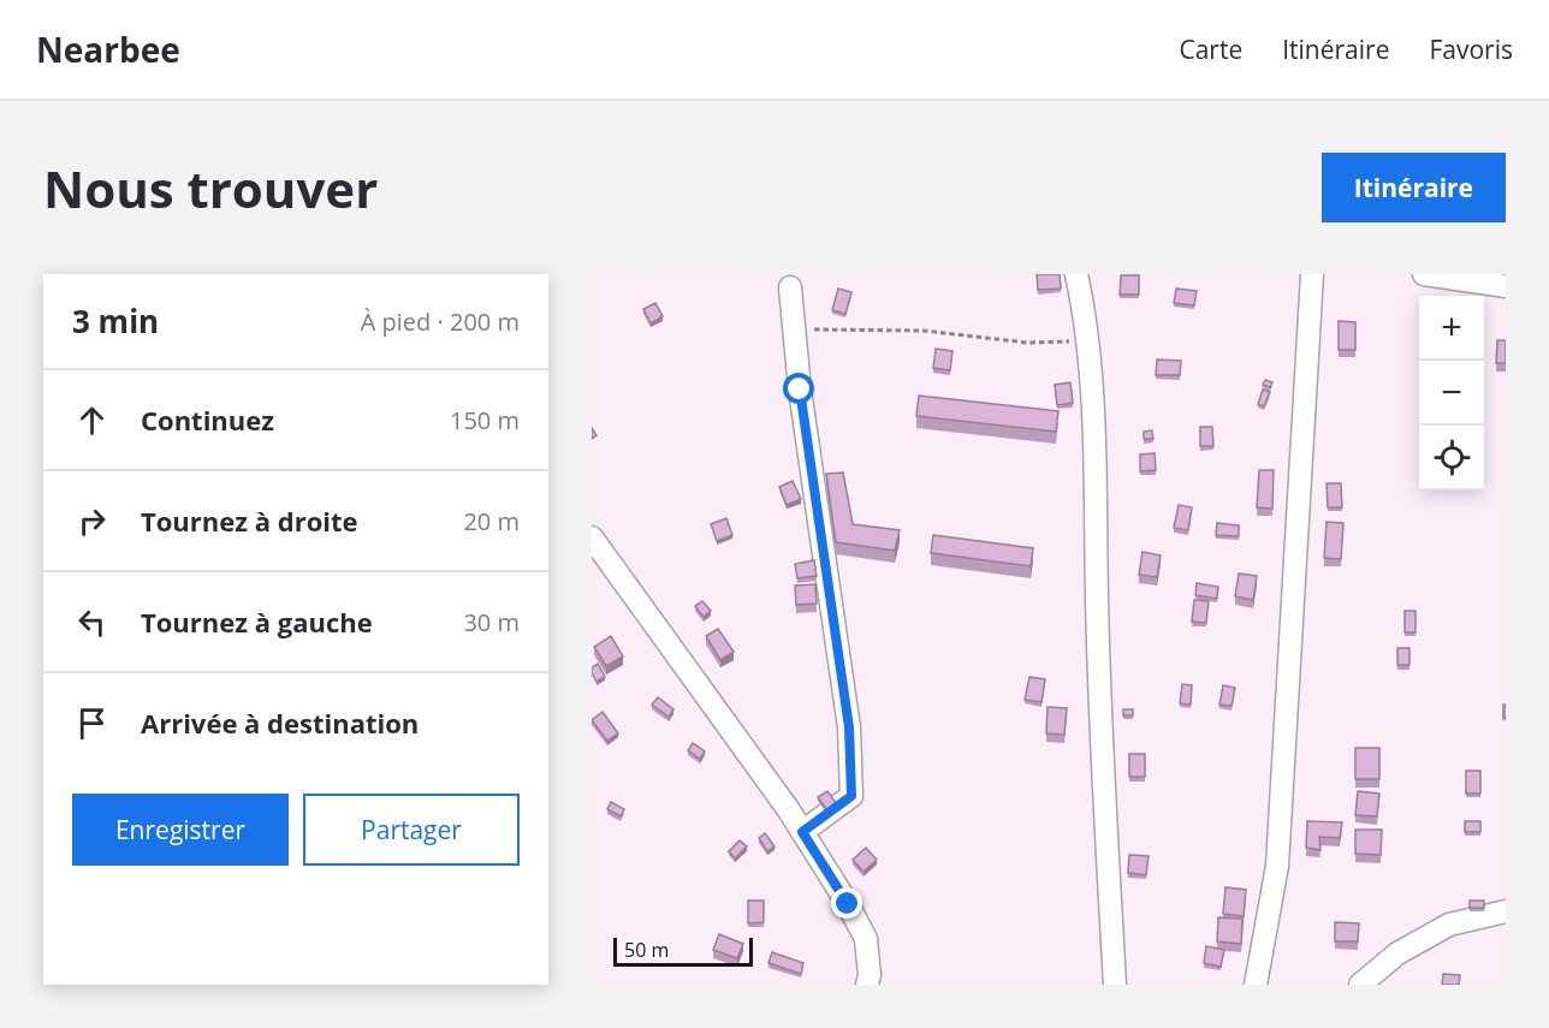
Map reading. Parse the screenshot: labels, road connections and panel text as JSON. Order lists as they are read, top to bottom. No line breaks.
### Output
{"scale_bar":"50 m","page":{"header":"Nearbee","nav":["Carte","Itinéraire","Favoris"],"buttons":["Itinéraire",["Enregistrer","Partager"]],"title":"Nous trouver","heading":["3 min","À pied · 200 m"],"map_buttons":["+","−"],"list":[["Continuez","150 m"],["Tournez à droite","20 m"],["Tournez à gauche","30 m"],"Arrivée à destination"],"scale":"50 m"}}
